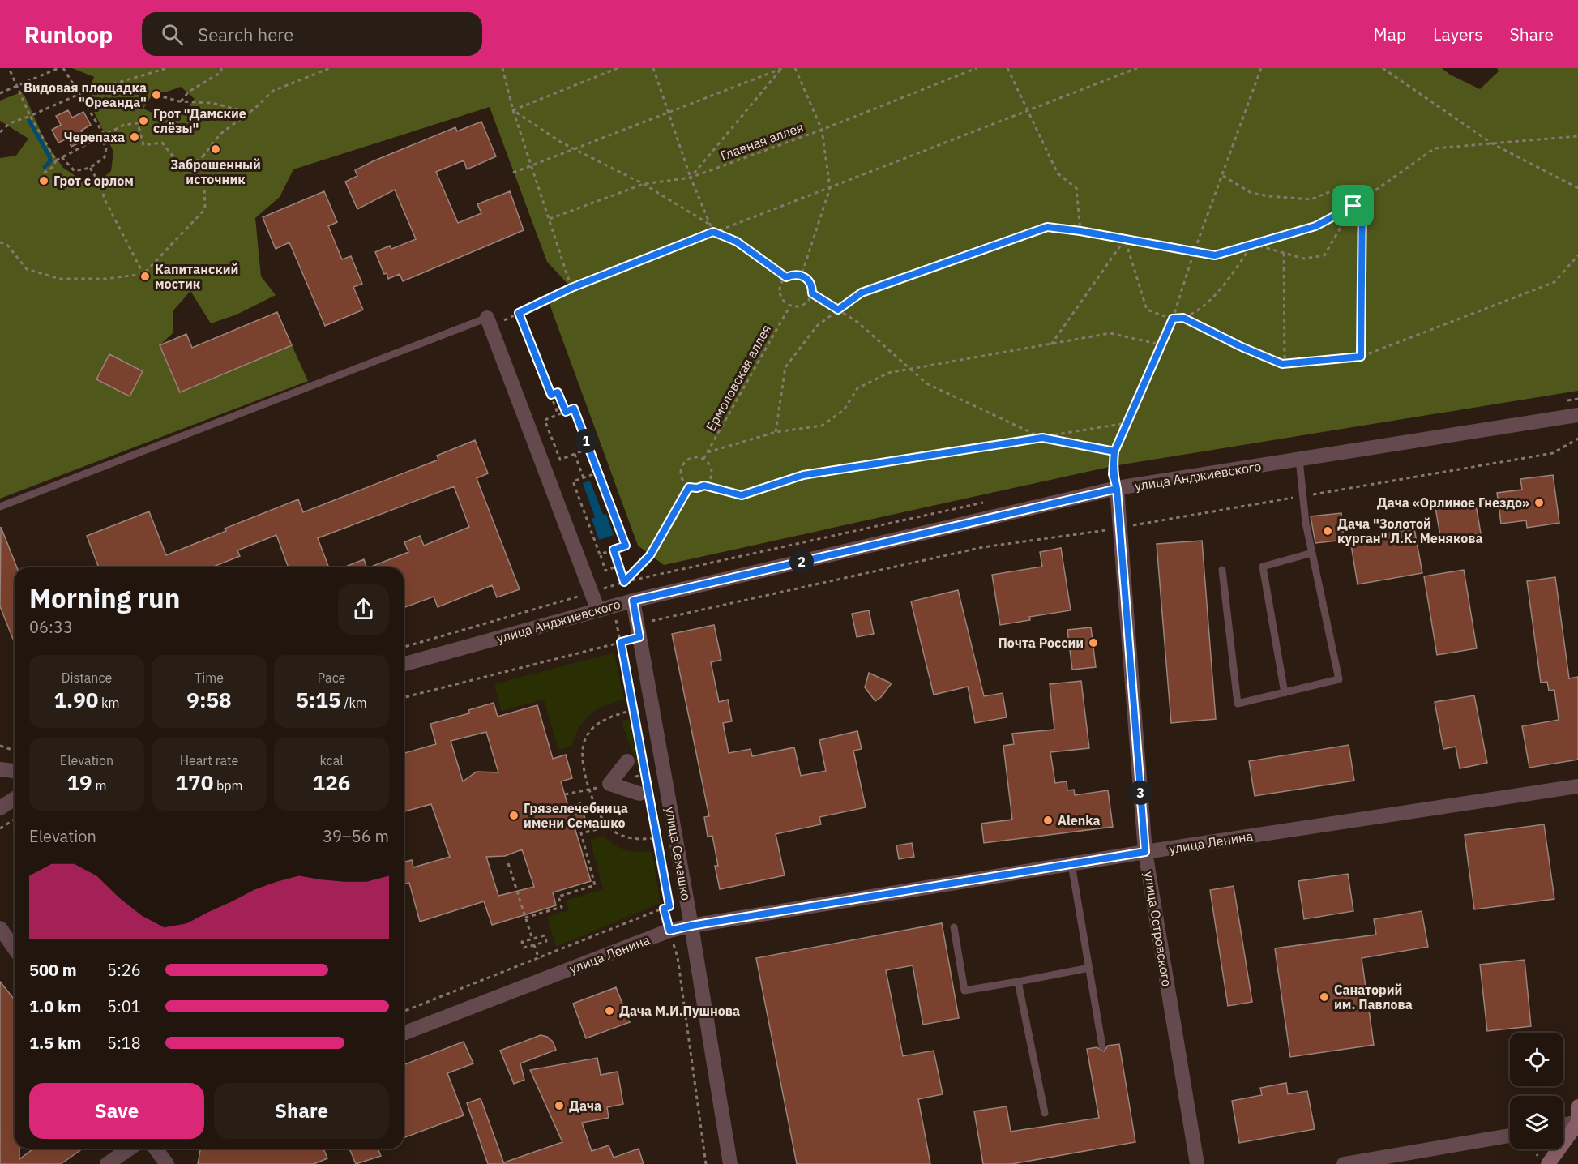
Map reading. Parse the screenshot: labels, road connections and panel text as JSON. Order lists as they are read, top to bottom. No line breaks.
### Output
{"streets":{"street":["улица Анджиевского","улица Ленина","улица Семашко","улица Островского"],"path":["Главная аллея","Ермоловская аллея"]},"crossings":[["улица Анджиевского","улица Семашко"],["улица Анджиевского","улица Островского"],["улица Ленина","улица Семашко"],["улица Ленина","улица Островского"]],"places":["Видовая площадка \"Ореанда\"","Грот \"Дамские слёзы\"","Черепаха","Заброшенный источник","Грот с орлом","Капитанский мостик","Дача «Орлиное Гнездо»","Дача \"Золотой курган\" Л.К. Менякова","Почта России","Грязелечебница имени Семашко","Alenka","Санаторий им. Павлова","Дача М.И.Пушнова","Дача"],"page":{"header":"Runloop","search":"Search here","nav":["Map","Layers","Share"],"pins":["1","2","3"],"heading":["Morning run","06:33"],"stats":[["Distance","1.90 km"],["Time","9:58"],["Pace","5:15 /km"],["Elevation","19 m"],["Heart rate","170 bpm"],["kcal","126"]],"chart":["Elevation","39–56 m"],"list":[{"name":"500 m","note":"5:26"},{"name":"1.0 km","note":"5:01"},{"name":"1.5 km","note":"5:18"}],"buttons":["Save","Share"]}}
